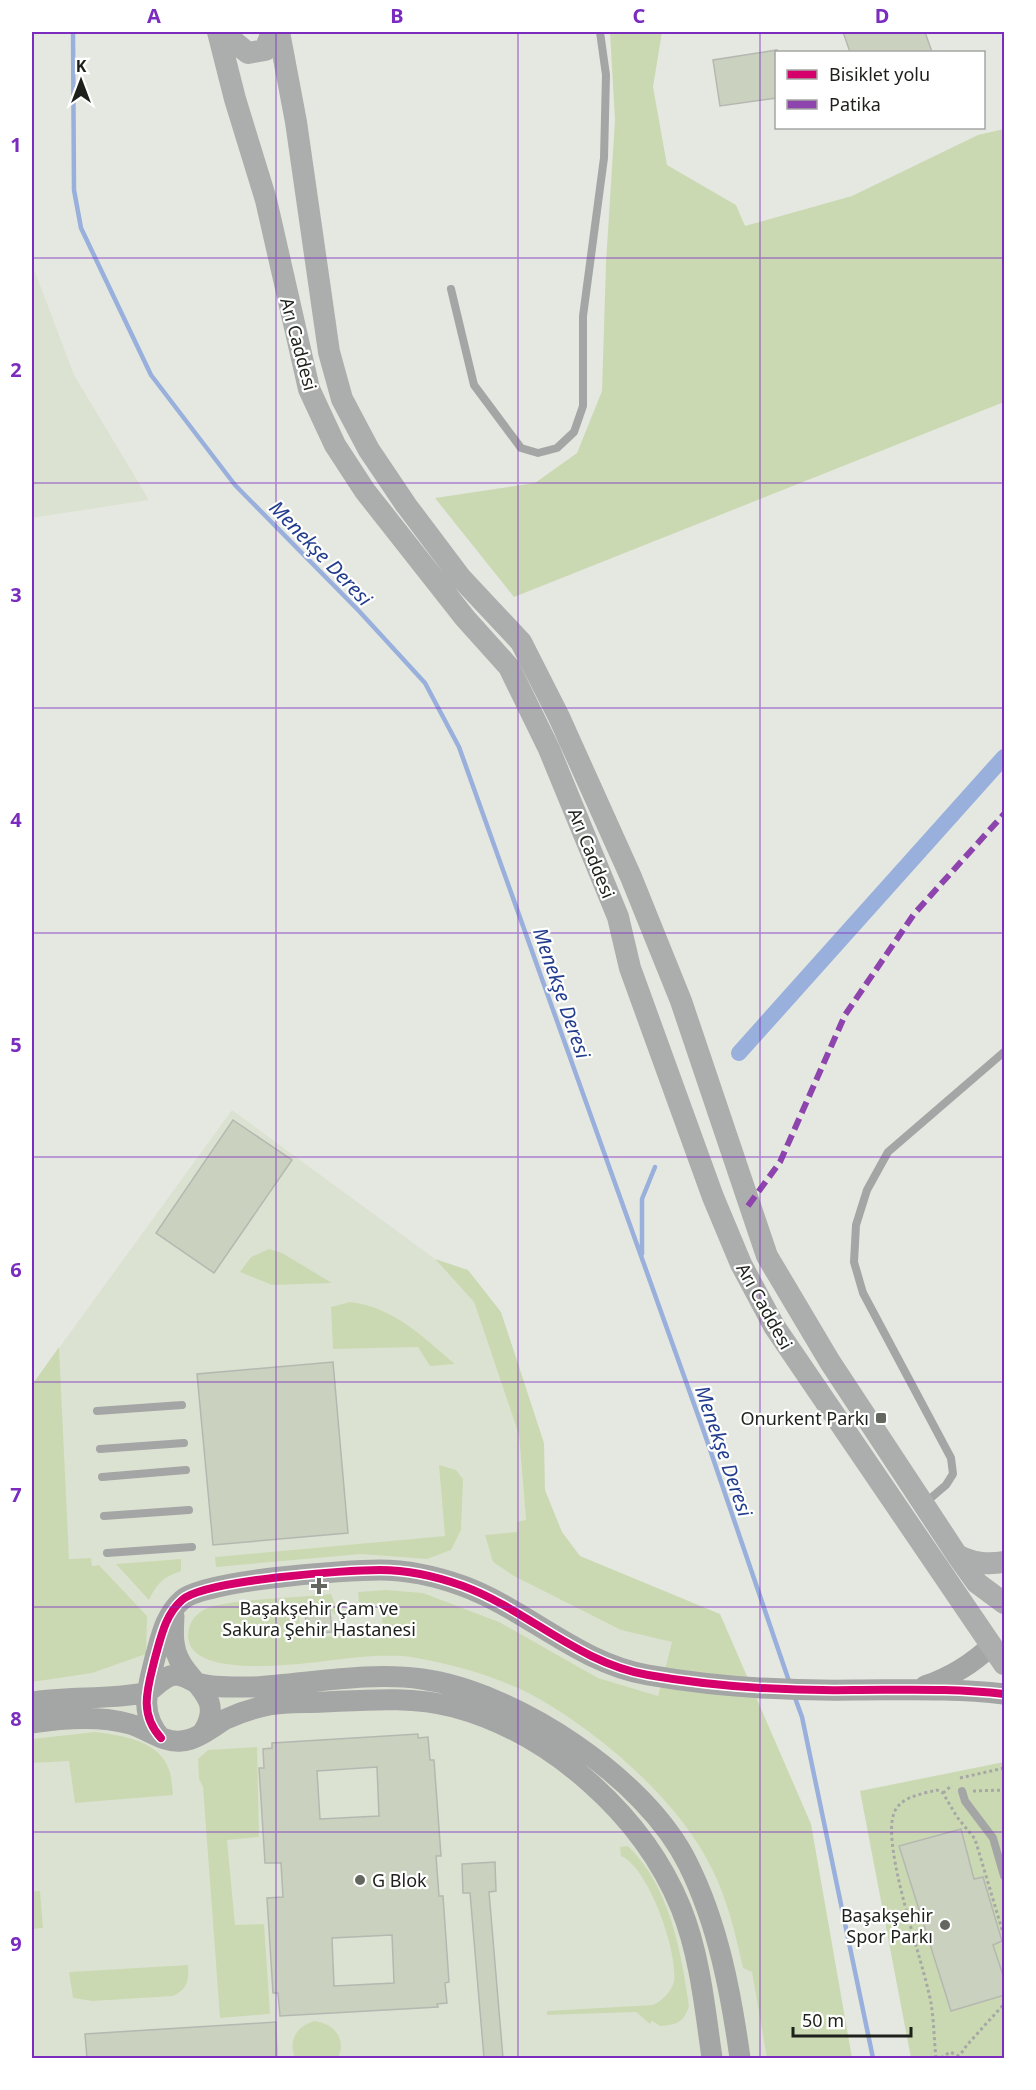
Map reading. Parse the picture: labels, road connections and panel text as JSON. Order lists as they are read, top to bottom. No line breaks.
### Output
{"streets":{"main road":["Arı Caddesi"]},"water":["Menekşe Deresi"],"places":{"transit":["Onurkent Parkı"],"health":["Başakşehir Çam ve Sakura Şehir Hastanesi"],"other":["G Blok","Başakşehir Spor Parkı"]},"legend":["Bisiklet yolu","Patika"],"scale_bar":"50 m","north":"top","grid":{"columns":["A","B","C","D"],"rows":["1","2","3","4","5","6","7","8","9"]}}
